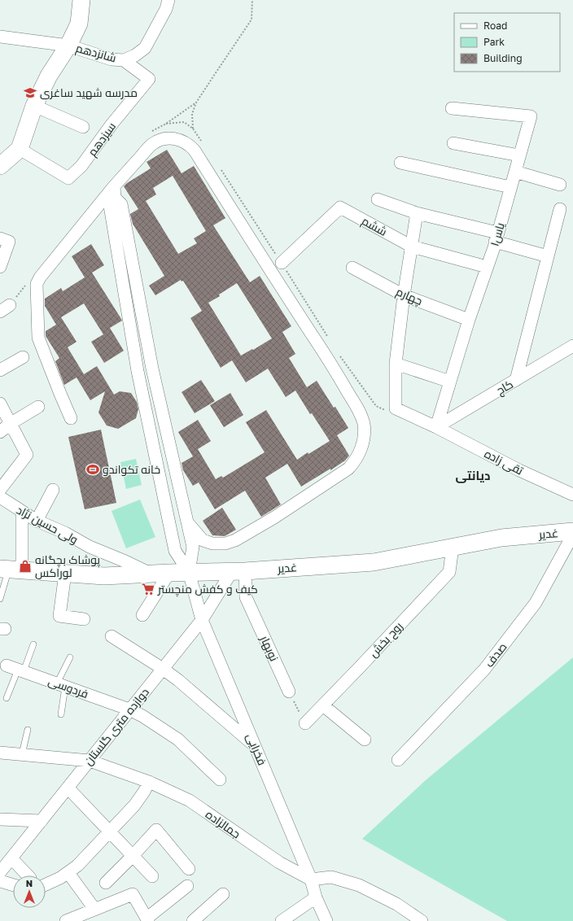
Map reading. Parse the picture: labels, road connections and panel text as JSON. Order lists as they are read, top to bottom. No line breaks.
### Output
{"streets":{"main road":["غدیر"],"street":["شانزدهم","سیزدهم","ششم","یاس۱","چهارم","کاج","تقی زاده","ولی حسین نژاد","روح بخش","نوبهار","صدف","فردوسی","دوازده متری گلستان","فخرایی","جمالزاده"]},"crossings":[["شانزدهم","سیزدهم"],["ششم","یاس۱"],["یاس۱","چهارم"],["یاس۱","کاج"],["یاس۱","تقی زاده"],["کاج","تقی زاده"],["ولی حسین نژاد","غدیر"],["غدیر","روح بخش"],["غدیر","نوبهار"],["غدیر","دوازده متری گلستان"],["نوبهار","دوازده متری گلستان"],["فردوسی","دوازده متری گلستان"],["دوازده متری گلستان","فخرایی"],["دوازده متری گلستان","جمالزاده"],["فخرایی","جمالزاده"]],"districts":["دیانتی"],"places":{"school or university":["مدرسه شهید ساغری"],"sports":["خانه تکواندو"],"shop":["پوشاک بچگانه لوراکس"],"supermarket":["کیف و کفش منچستر"]},"legend":["Road","Park","Building"],"north":"top"}
